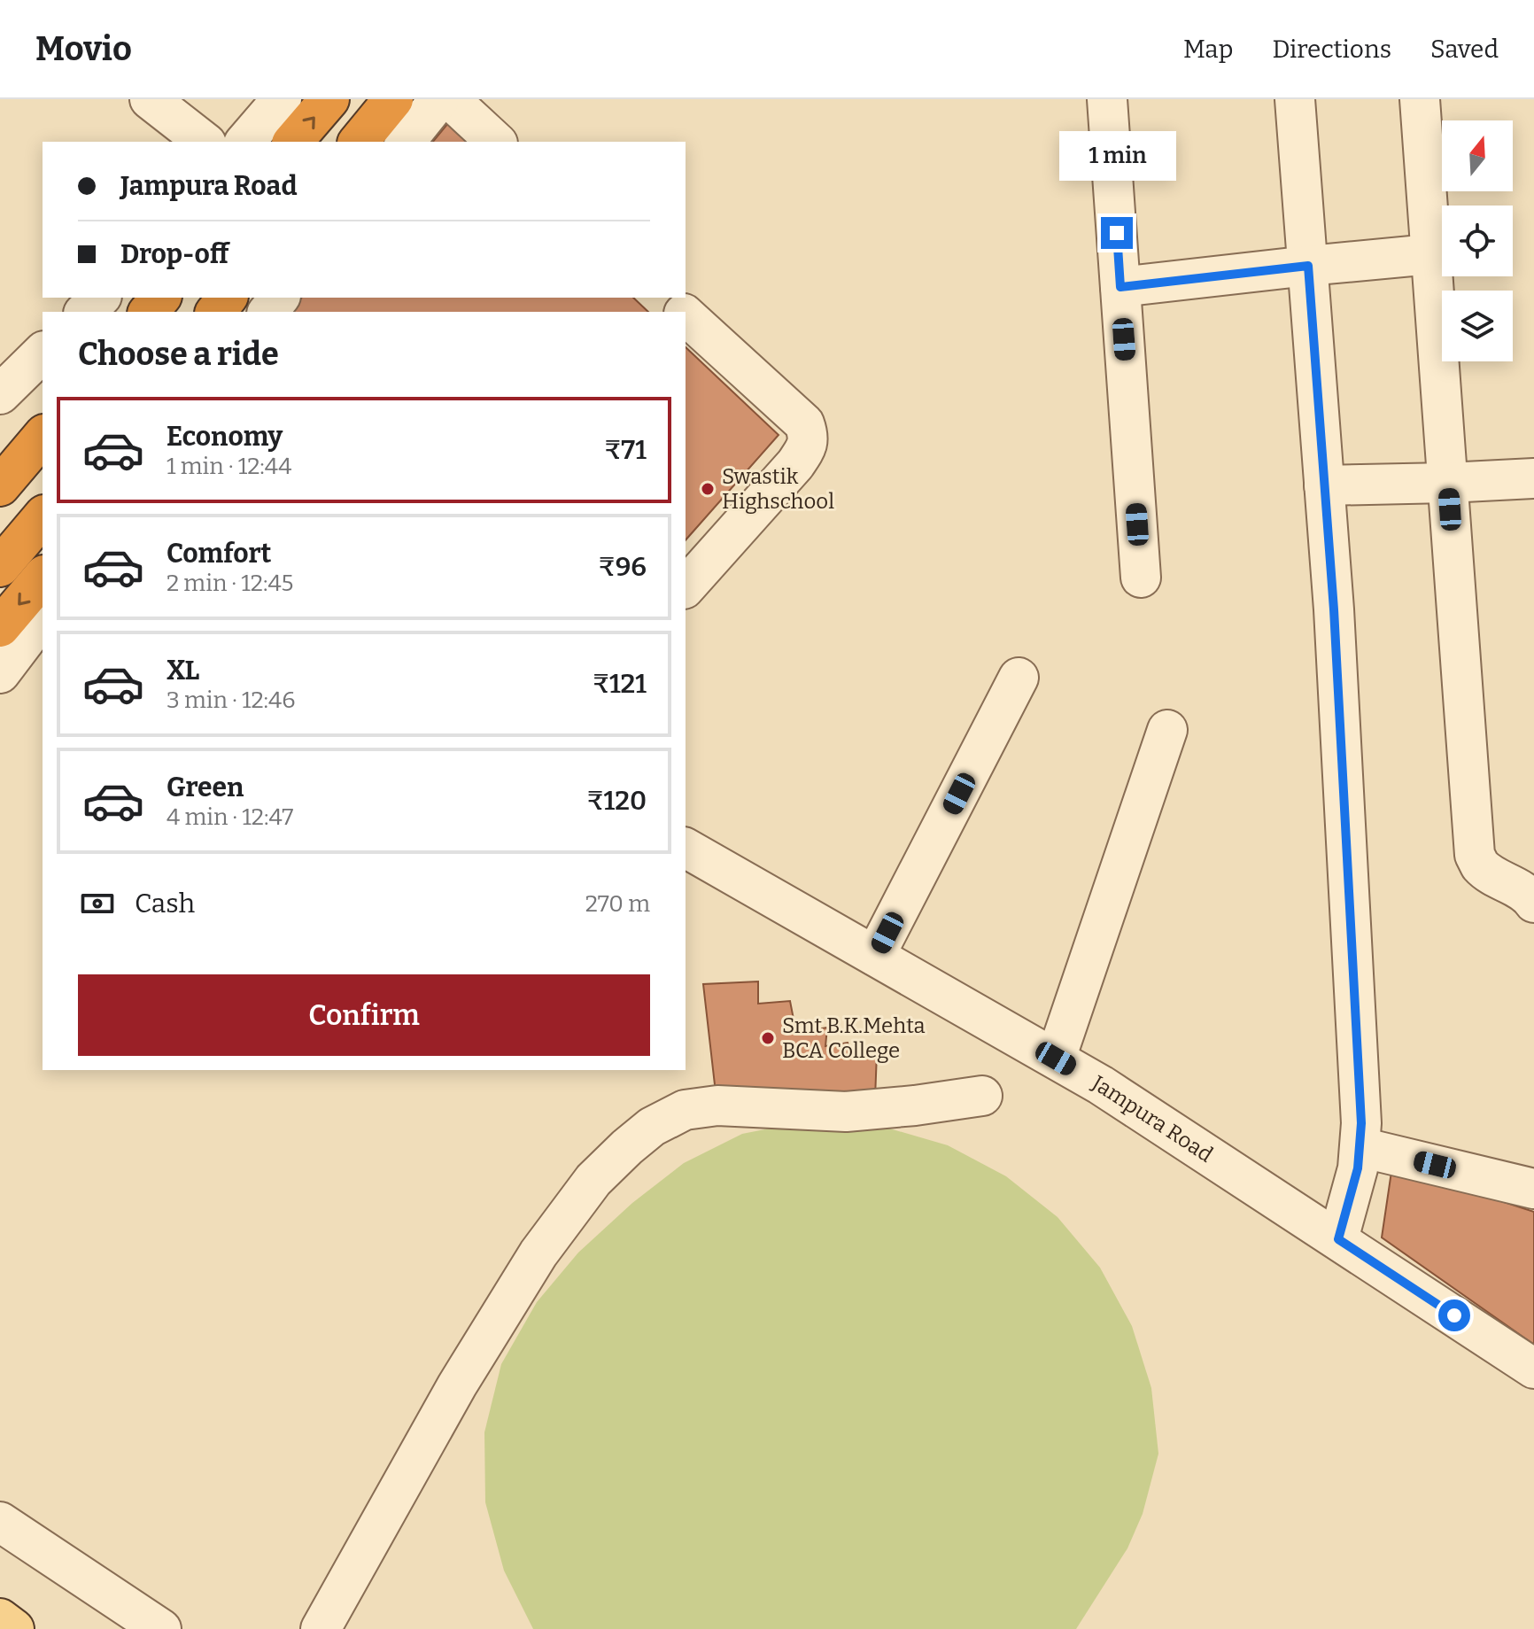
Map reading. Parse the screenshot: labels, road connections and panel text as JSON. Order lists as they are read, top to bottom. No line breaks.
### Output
{"streets":{"street":["Jampura Road"]},"places":["Swastik Highschool","Smt B.K.Mehta BCA College"],"north":"top","page":{"header":"Movio","nav":["Map","Directions","Saved"],"bubble":"1 min","banner":["Jampura Road","Drop-off"],"heading":"Choose a ride","list":[{"name":"Economy","note":"1 min · 12:44","value":"₹71"},{"name":"Comfort","note":"2 min · 12:45","value":"₹96"},{"name":"XL","note":"3 min · 12:46","value":"₹121"},{"name":"Green","note":"4 min · 12:47","value":"₹120"}],"pay":["Cash","270 m"],"buttons":"Confirm"}}
